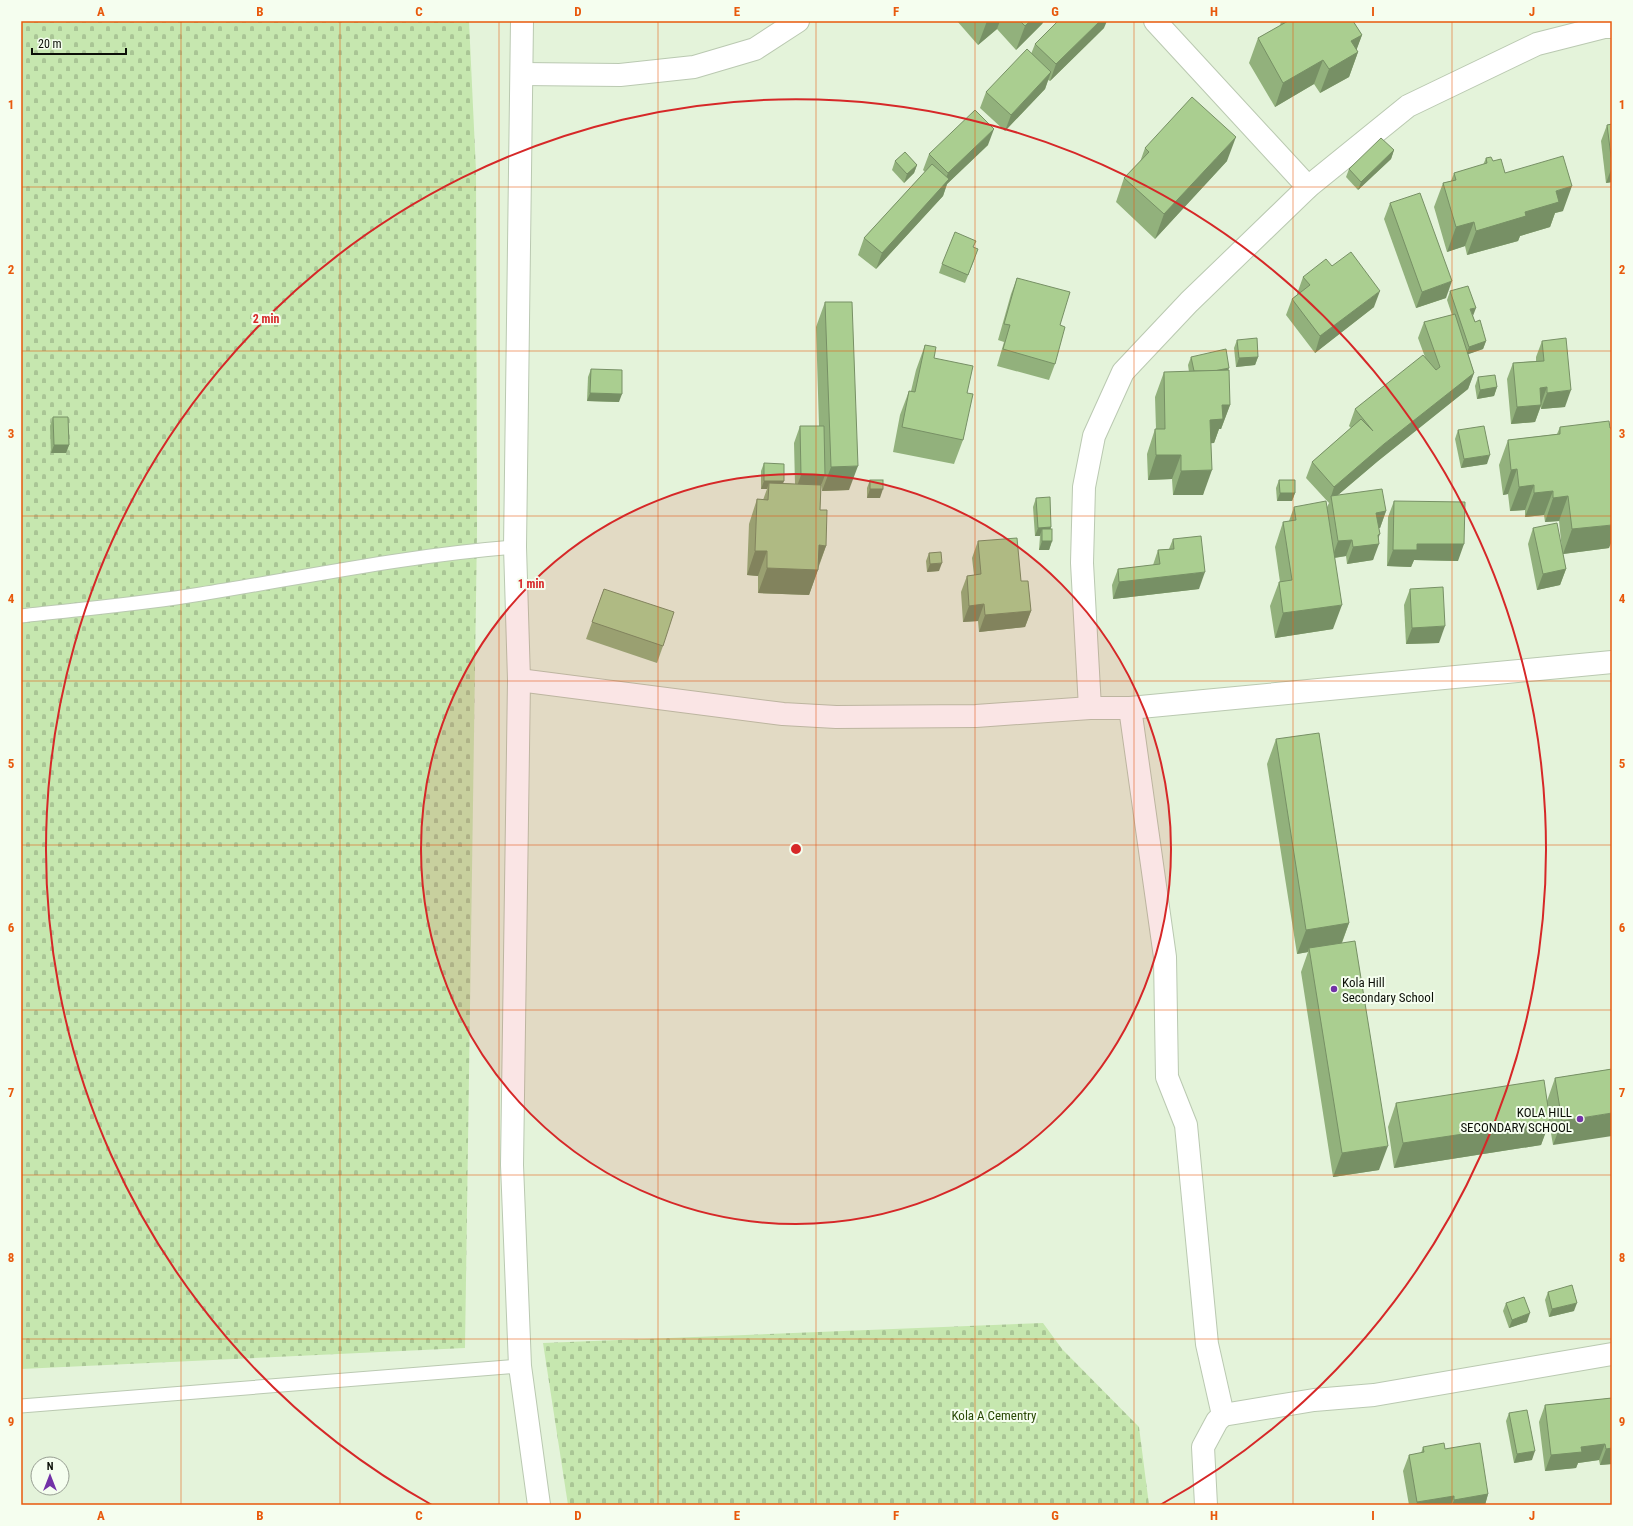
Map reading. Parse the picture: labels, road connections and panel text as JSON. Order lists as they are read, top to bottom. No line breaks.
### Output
{"parks":["Kola A Cementry"],"places":["Kola Hill Secondary School","KOLA HILL SECONDARY SCHOOL"],"scale_bar":"20 m","north":"top","grid":{"columns":["A","B","C","D","E","F","G","H","I","J"],"rows":["1","2","3","4","5","6","7","8","9"]},"rings":["2 min","1 min"]}
